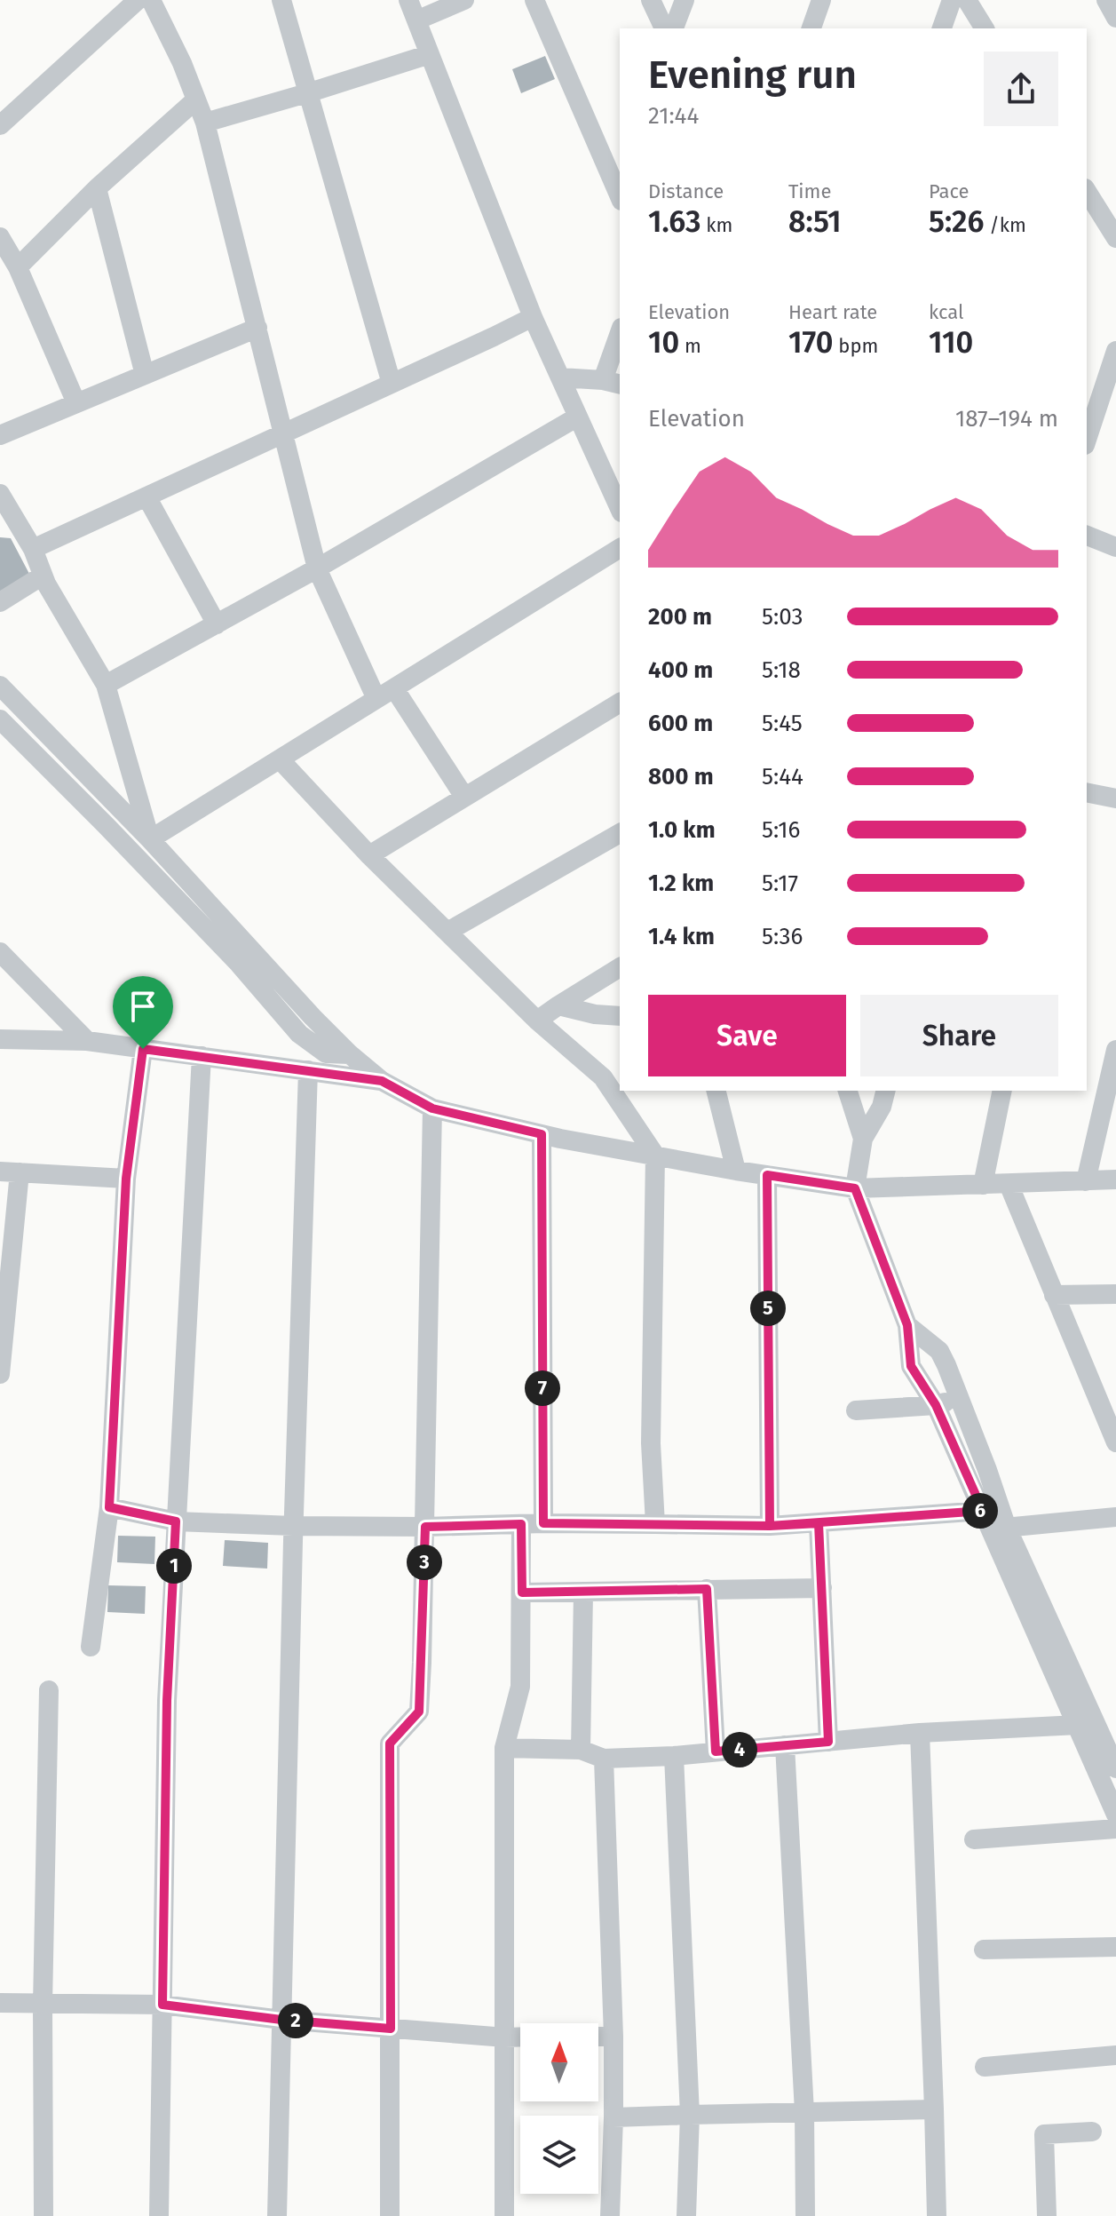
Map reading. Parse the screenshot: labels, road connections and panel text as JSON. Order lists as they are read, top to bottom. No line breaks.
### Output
{"north":"top","page":{"heading":["Evening run","21:44"],"stats":[["Distance","1.63 km"],["Time","8:51"],["Pace","5:26 /km"],["Elevation","10 m"],["Heart rate","170 bpm"],["kcal","110"]],"chart":["Elevation","187–194 m"],"list":[{"name":"200 m","note":"5:03"},{"name":"400 m","note":"5:18"},{"name":"600 m","note":"5:45"},{"name":"800 m","note":"5:44"},{"name":"1.0 km","note":"5:16"},{"name":"1.2 km","note":"5:17"},{"name":"1.4 km","note":"5:36"}],"buttons":["Save","Share"],"pins":["5","7","6","3","1","4","2"]}}
